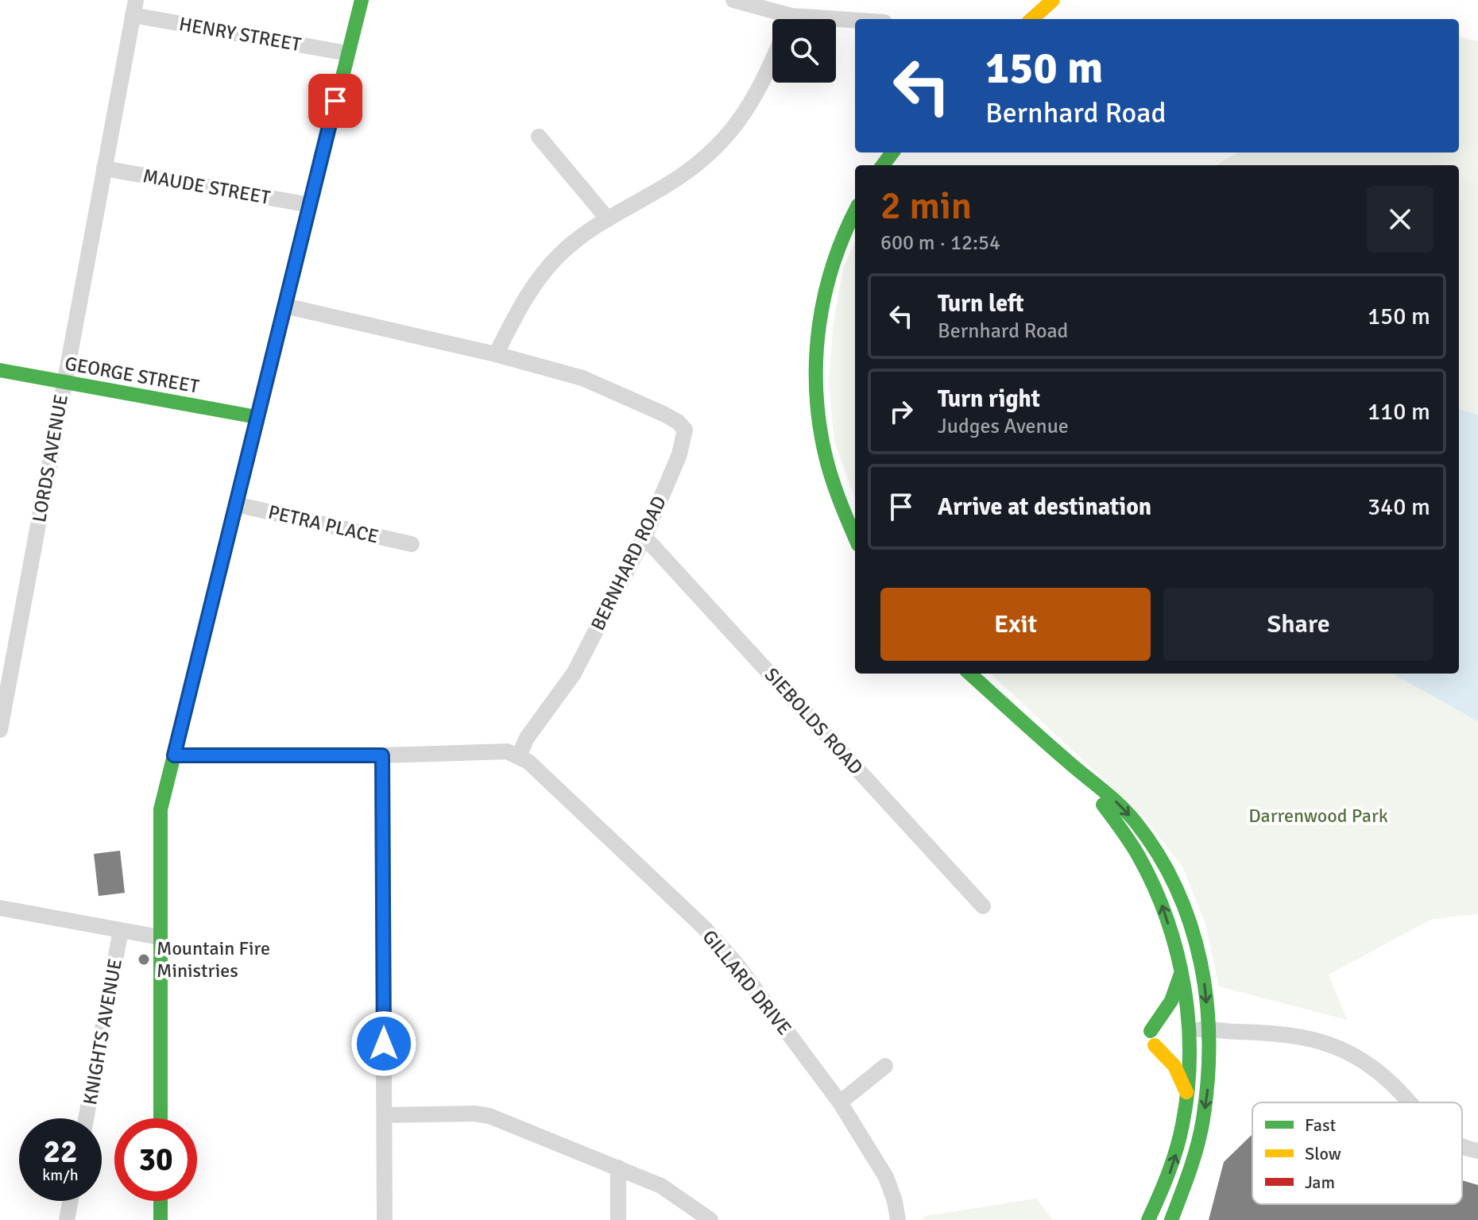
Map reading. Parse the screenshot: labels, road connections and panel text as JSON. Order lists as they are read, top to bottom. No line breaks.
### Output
{"streets":{"main road":["GEORGE STREET"],"street":["HENRY STREET","MAUDE STREET","LORDS AVENUE","PETRA PLACE","BERNHARD ROAD","SIEBOLDS ROAD","GILLARD DRIVE","KNIGHTS AVENUE"]},"crossings":[["HENRY STREET","LORDS AVENUE"],["MAUDE STREET","LORDS AVENUE"],["GEORGE STREET","LORDS AVENUE"],["BERNHARD ROAD","SIEBOLDS ROAD"],["BERNHARD ROAD","GILLARD DRIVE"]],"parks":["Darrenwood Park"],"places":["Mountain Fire Ministries"],"legend":["Fast","Slow","Jam"],"page":{"turn":["150 m","Bernhard Road"],"heading":["2 min","600 m · 12:54"],"list":[{"name":"Turn left","note":"Bernhard Road","value":"150 m"},{"name":"Turn right","note":"Judges Avenue","value":"110 m"},{"name":"Arrive at destination","value":"340 m"}],"buttons":["Exit","Share"],"speed":"22 km/h","limit":"30"}}
